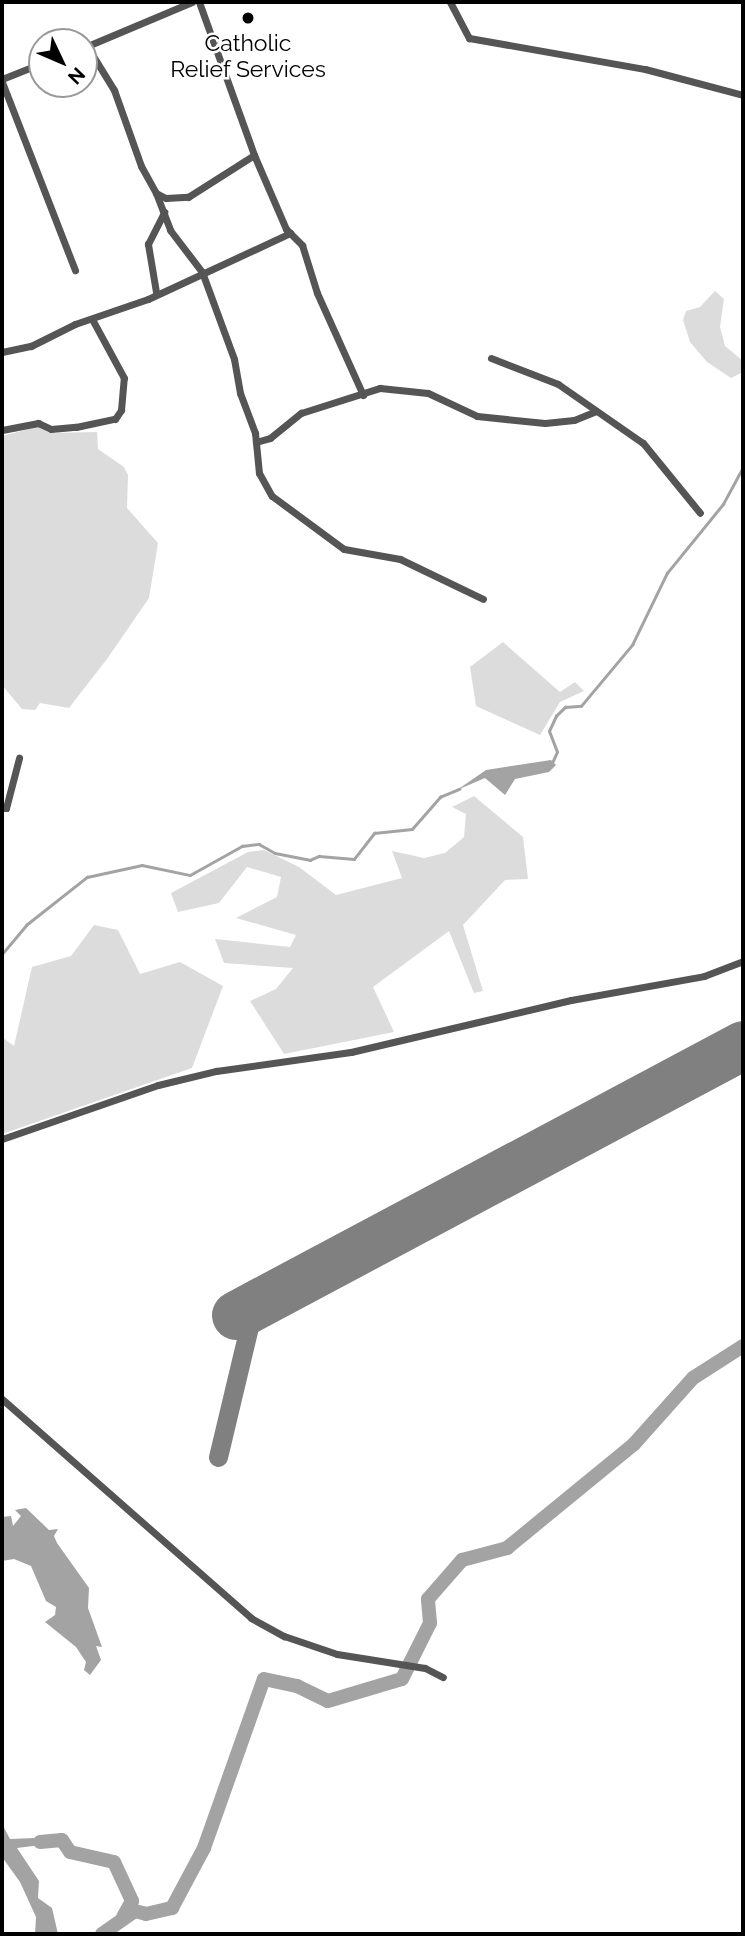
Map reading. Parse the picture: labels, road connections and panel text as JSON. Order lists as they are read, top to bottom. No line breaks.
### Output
{"places":["Catholic Relief Services"],"north":"bottom right"}
